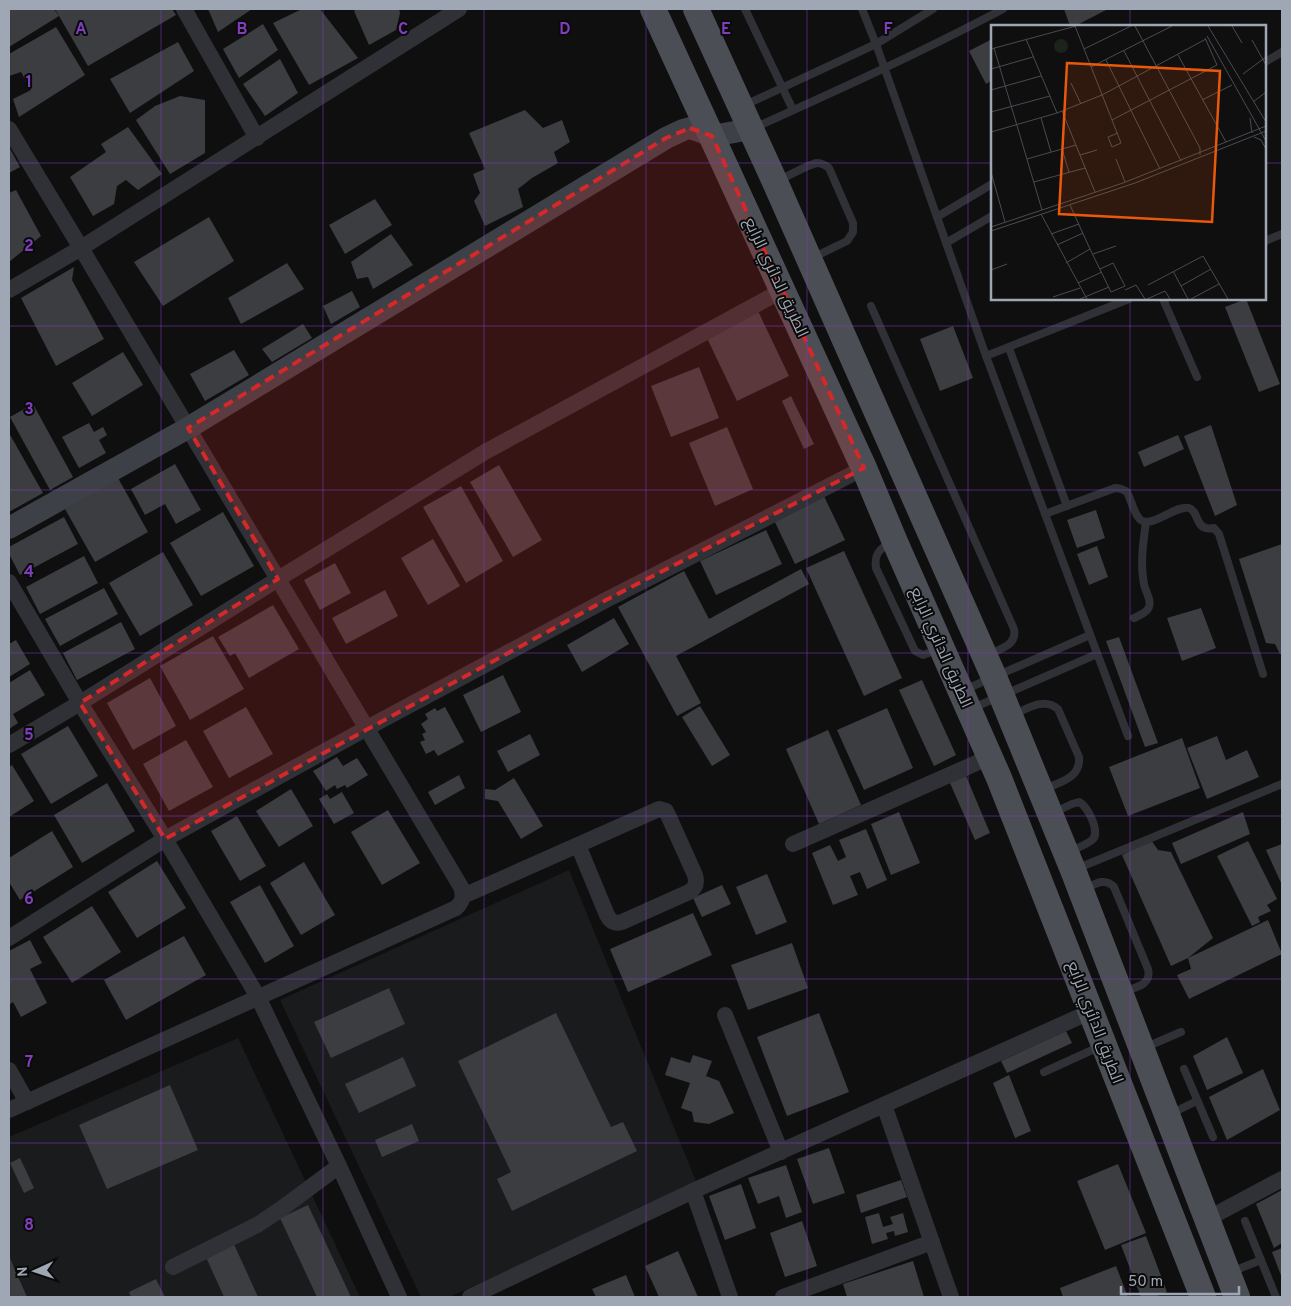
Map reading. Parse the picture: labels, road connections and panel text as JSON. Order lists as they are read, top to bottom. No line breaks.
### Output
{"streets":{"main road":["الطريق الدائري الرابع"]},"scale_bar":"50 m","north":"left","grid":{"columns":["A","B","C","D","E","F"],"rows":["1","2","3","4","5","6","7","8"]}}
